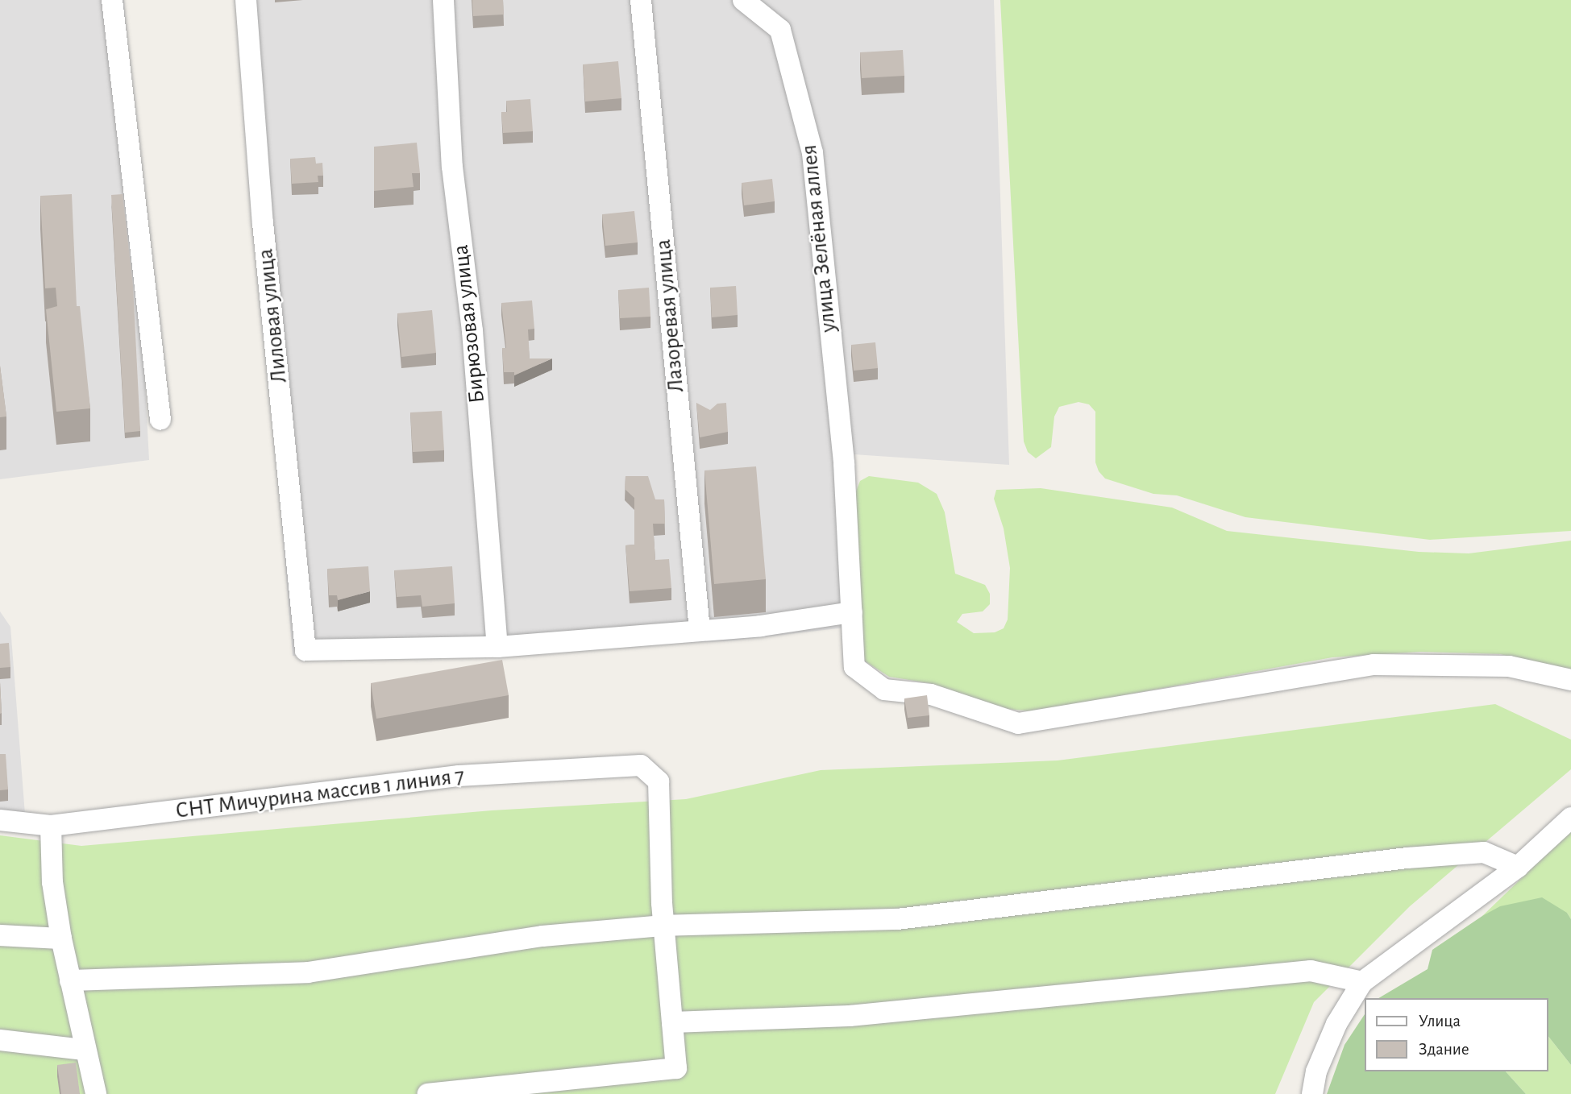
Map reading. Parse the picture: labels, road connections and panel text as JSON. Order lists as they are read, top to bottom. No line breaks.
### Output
{"streets":{"street":["улица Зелёная аллея","Лиловая улица","Лазоревая улица","Бирюзовая улица","СНТ Мичурина массив 1 линия 7"]},"crossings":[["Лиловая улица","Бирюзовая улица"]],"legend":["Улица","Здание"]}
